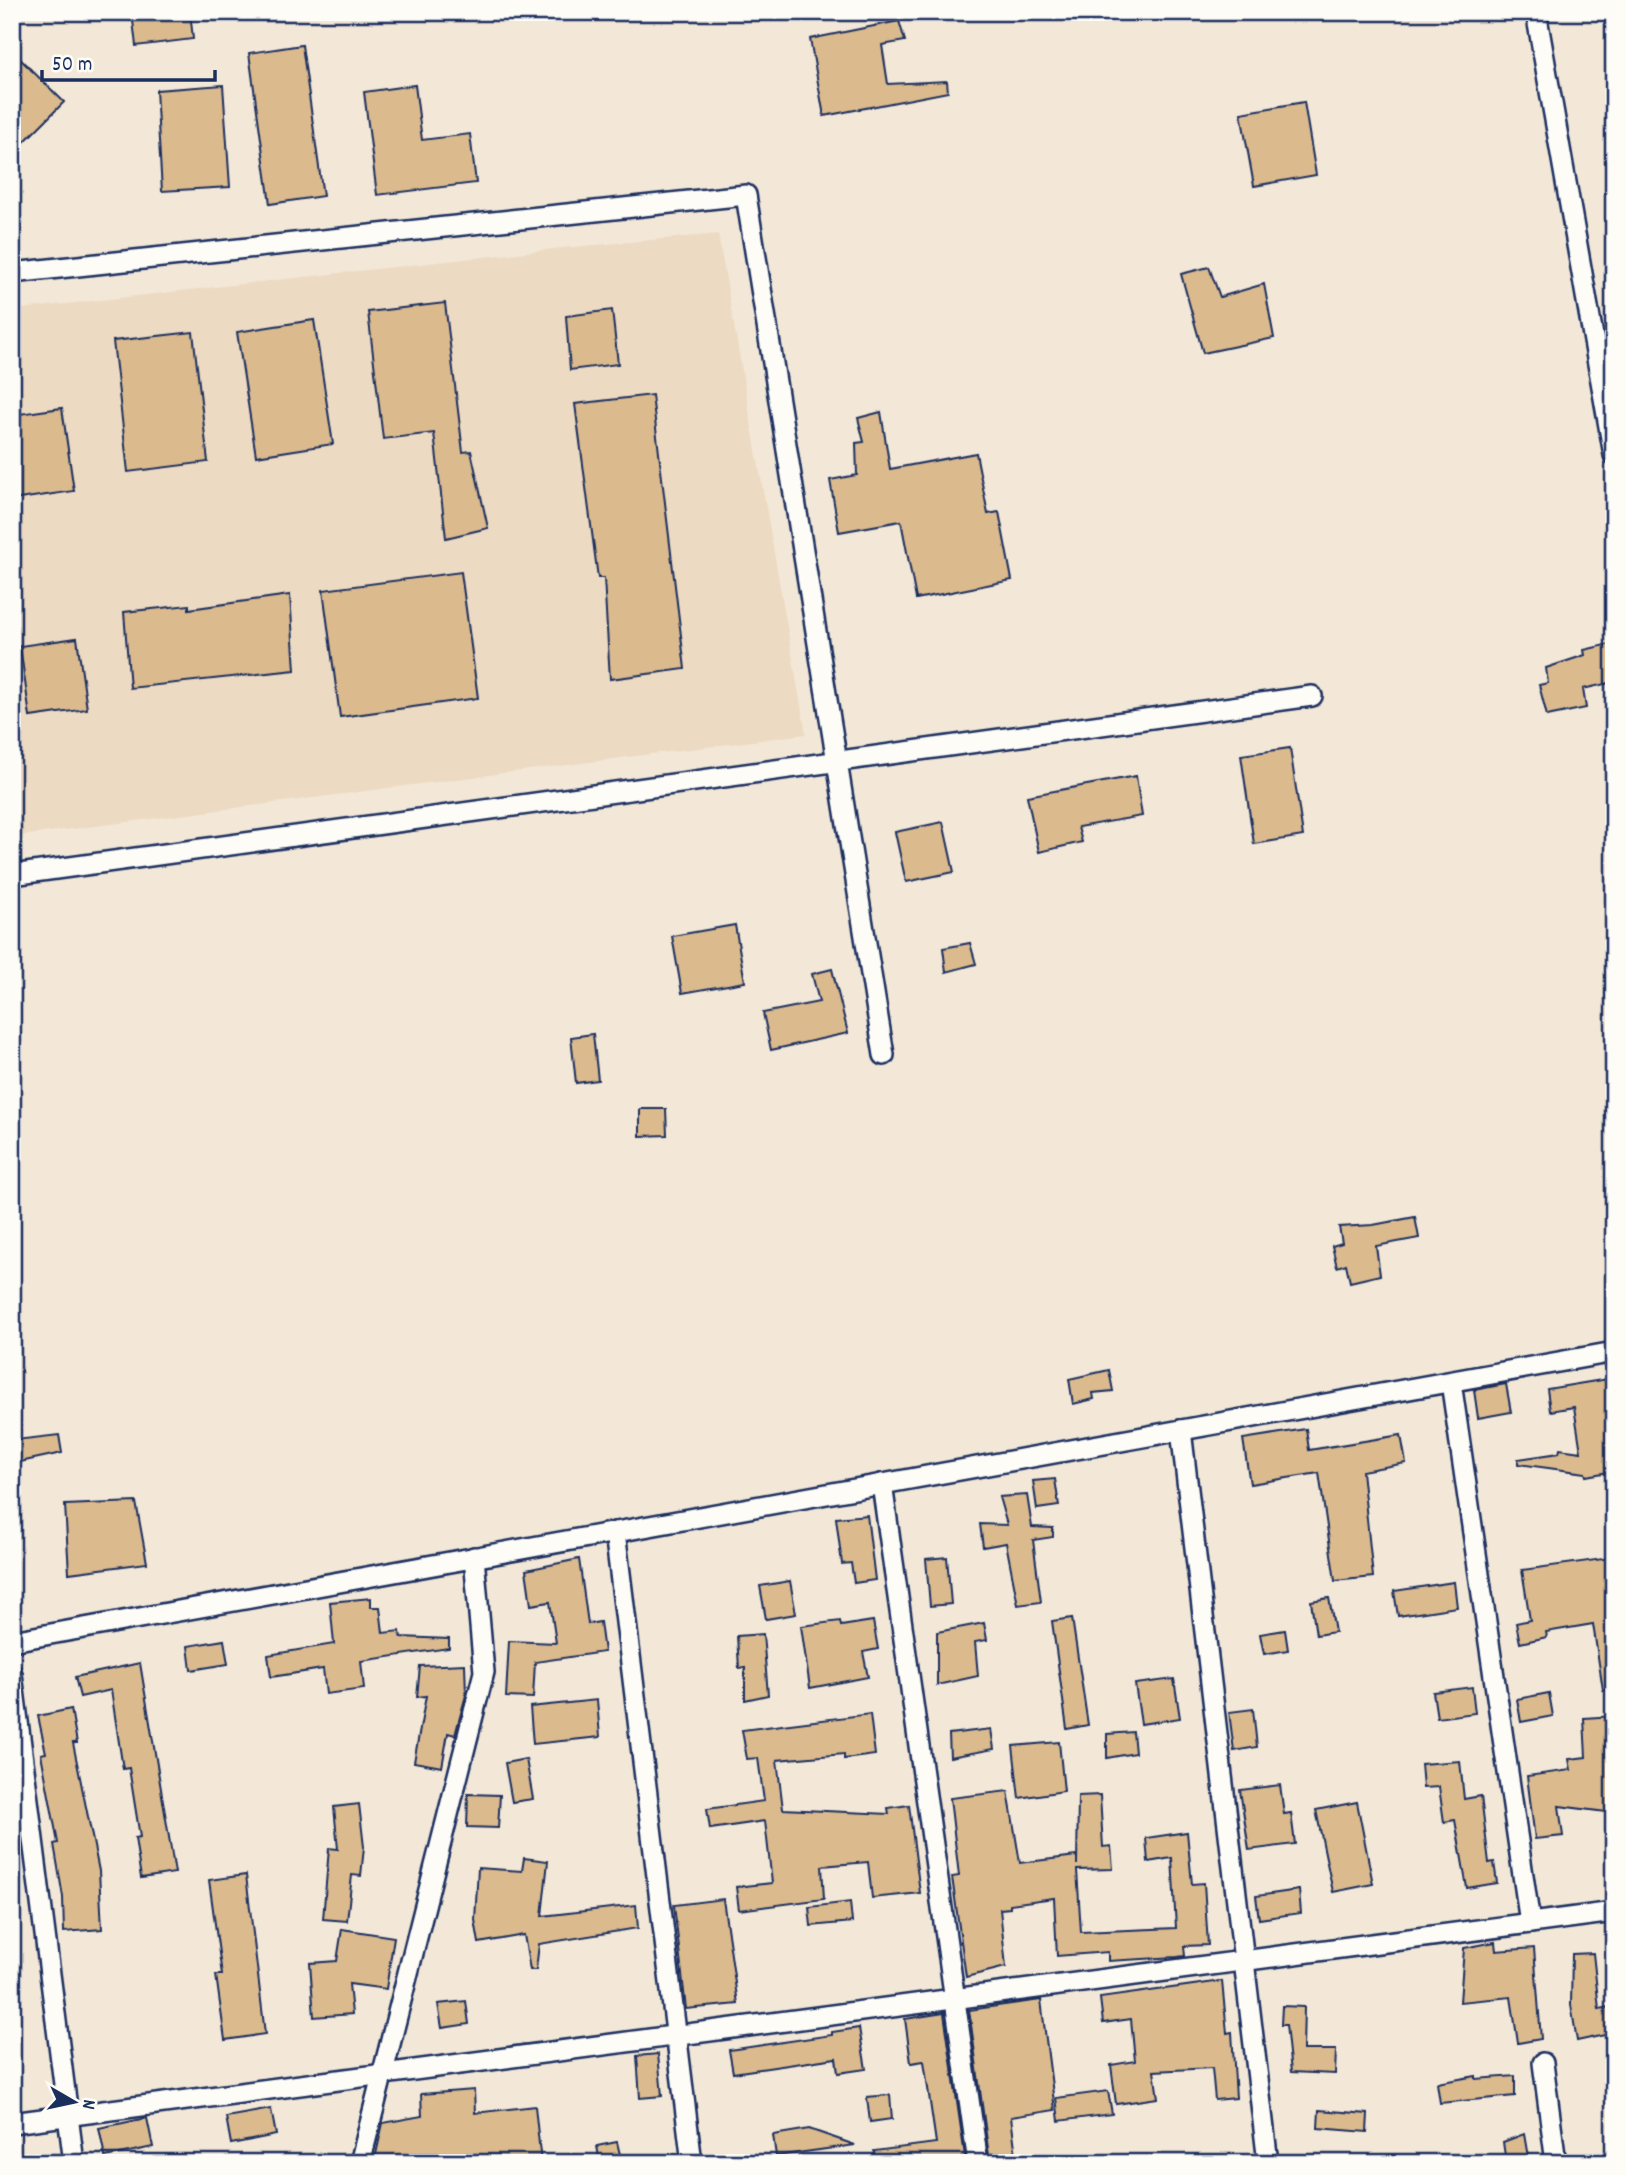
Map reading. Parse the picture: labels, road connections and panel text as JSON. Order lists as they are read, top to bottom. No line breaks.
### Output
{"scale_bar":"50 m","north":"right"}
